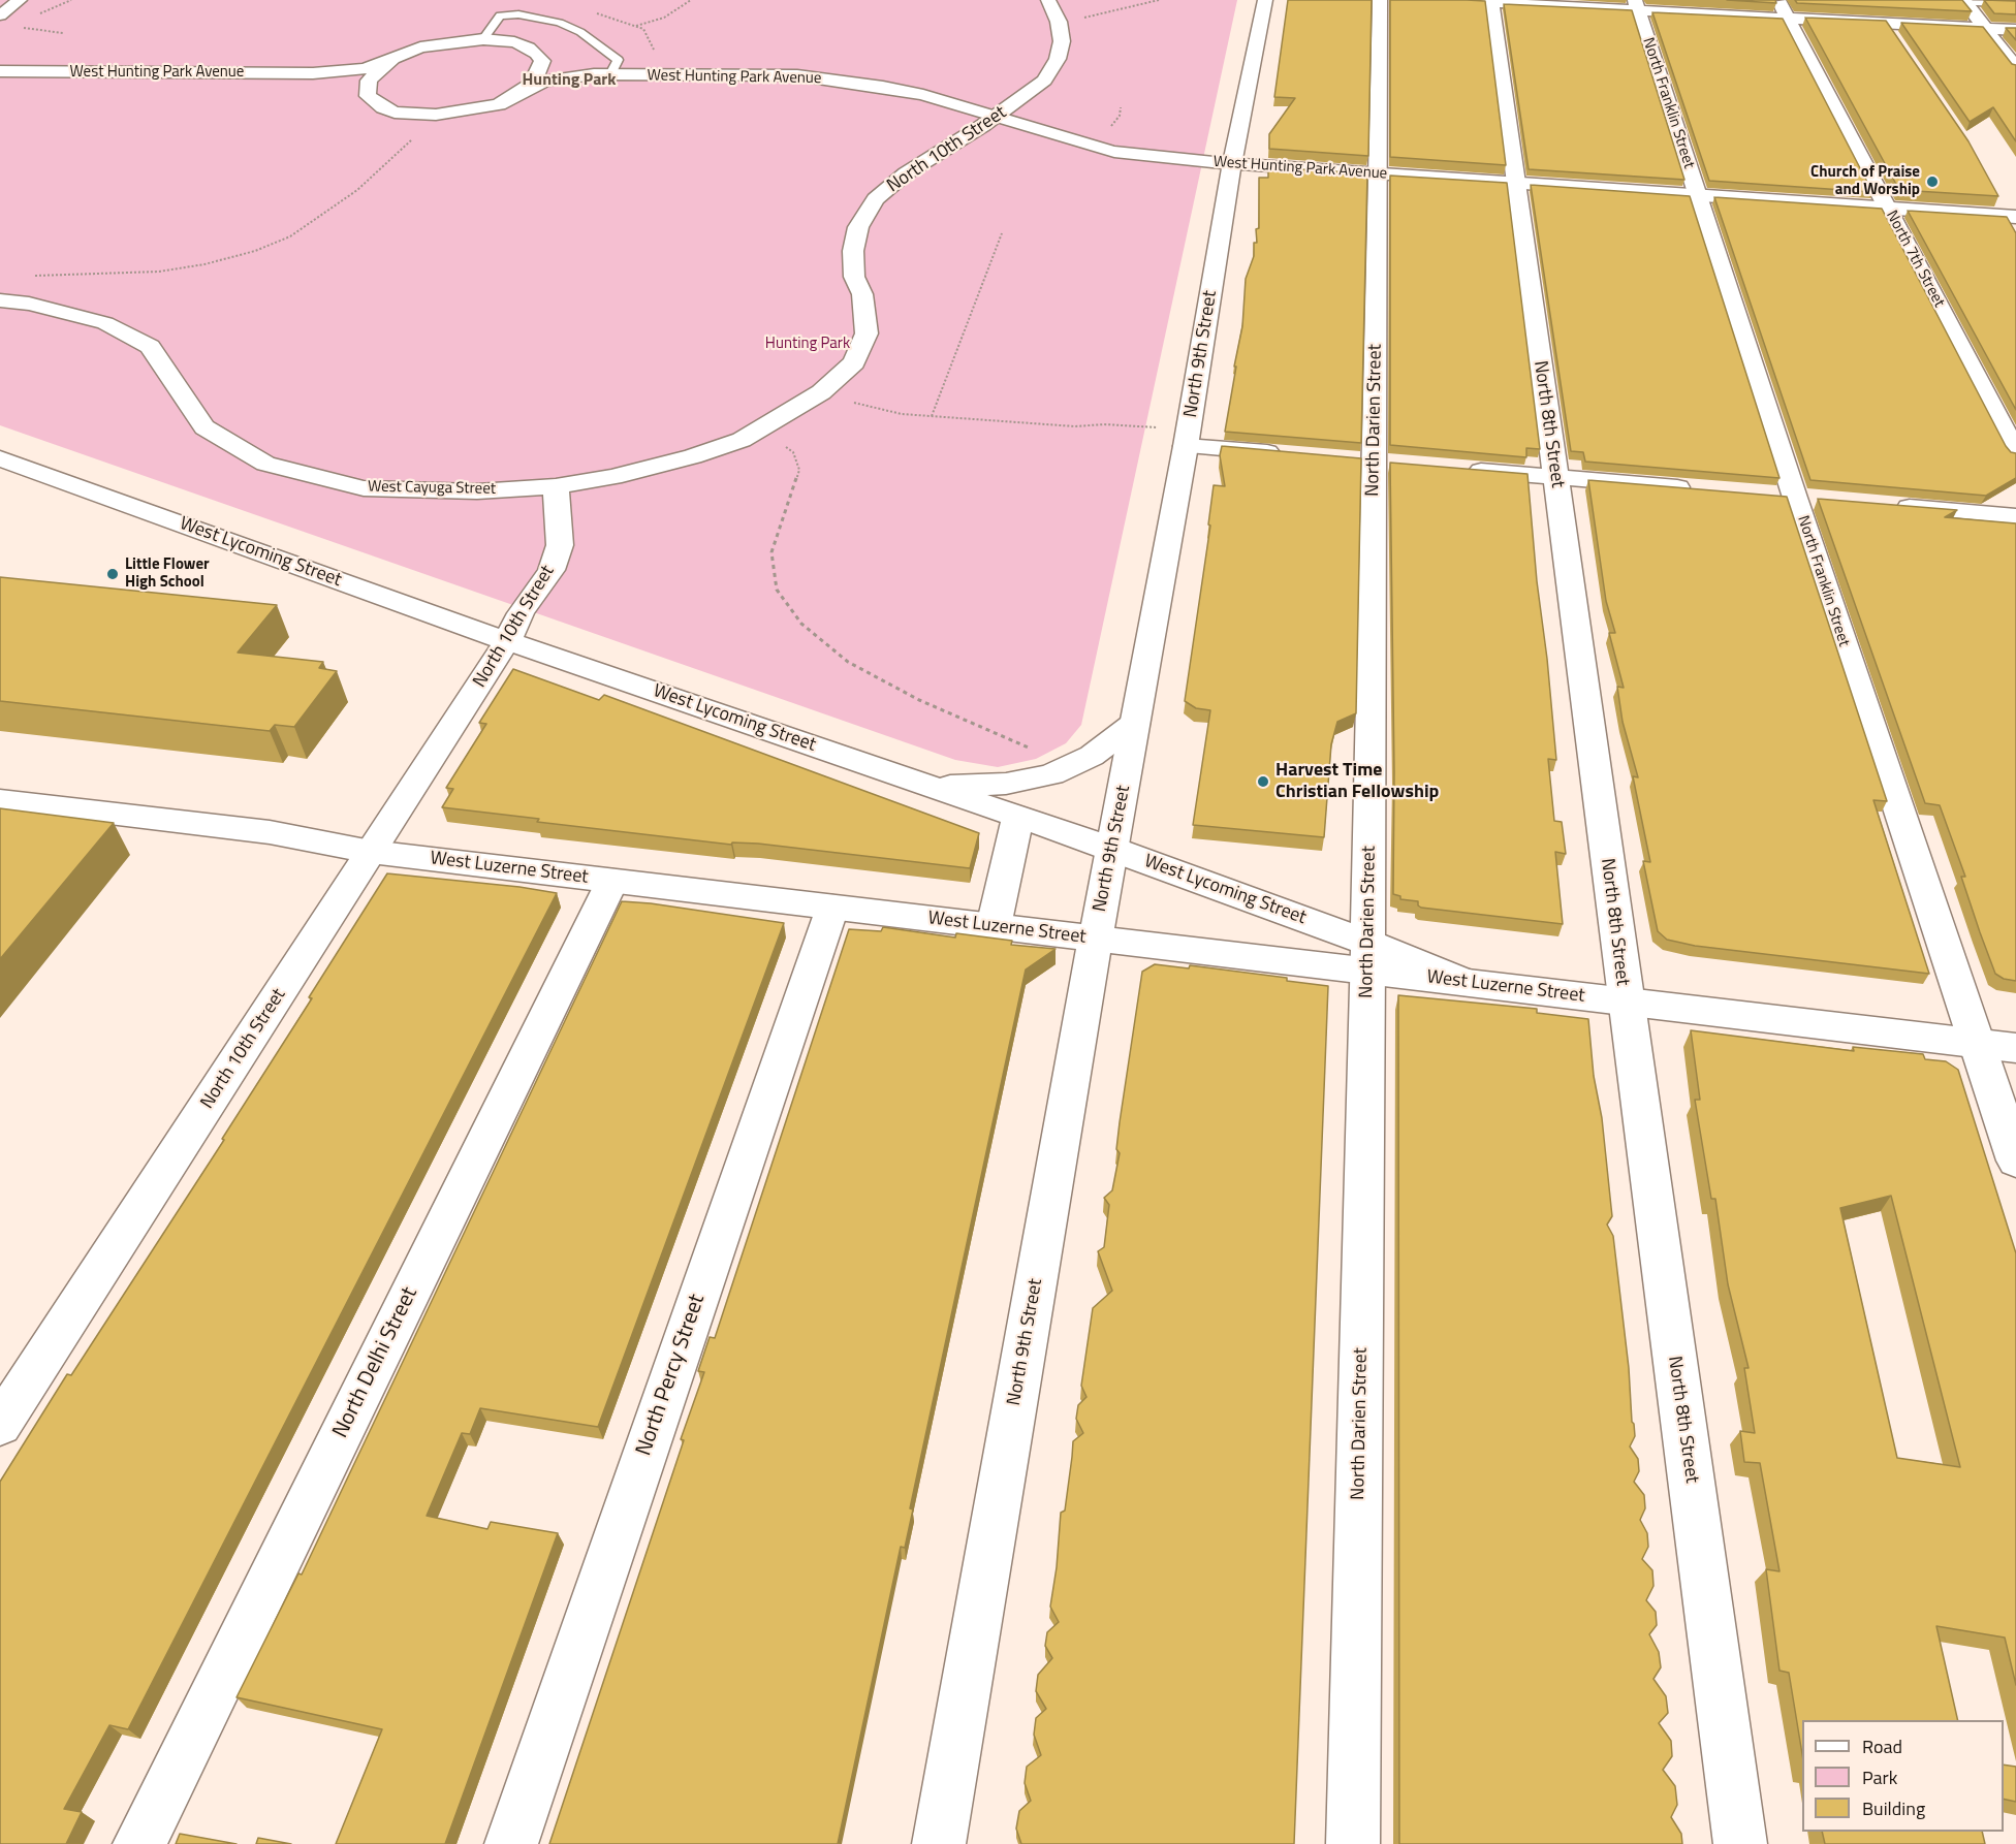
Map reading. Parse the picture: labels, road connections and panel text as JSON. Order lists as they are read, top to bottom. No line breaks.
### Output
{"streets":{"street":["West Hunting Park Avenue","North Franklin Street","North 10th Street","North 7th Street","North 9th Street","North Darien Street","North 8th Street","West Cayuga Street","West Lycoming Street","West Luzerne Street","North Delhi Street","North Percy Street"]},"crossings":[["West Hunting Park Avenue","North Franklin Street"],["West Hunting Park Avenue","North 10th Street"],["West Hunting Park Avenue","North 7th Street"],["West Hunting Park Avenue","North 9th Street"],["West Hunting Park Avenue","North Darien Street"],["West Hunting Park Avenue","North 8th Street"],["North Franklin Street","West Luzerne Street"],["North 10th Street","West Cayuga Street"],["North 10th Street","West Lycoming Street"],["North 10th Street","West Luzerne Street"],["North 9th Street","West Lycoming Street"],["North 9th Street","West Luzerne Street"],["North Darien Street","West Lycoming Street"],["North Darien Street","West Luzerne Street"],["North 8th Street","West Luzerne Street"],["West Lycoming Street","West Luzerne Street"],["West Luzerne Street","North Delhi Street"],["West Luzerne Street","North Percy Street"]],"districts":["Hunting Park"],"parks":["Hunting Park"],"places":["Church of Praise and Worship","Little Flower High School","Harvest Time Christian Fellowship"],"legend":["Road","Park","Building"]}
